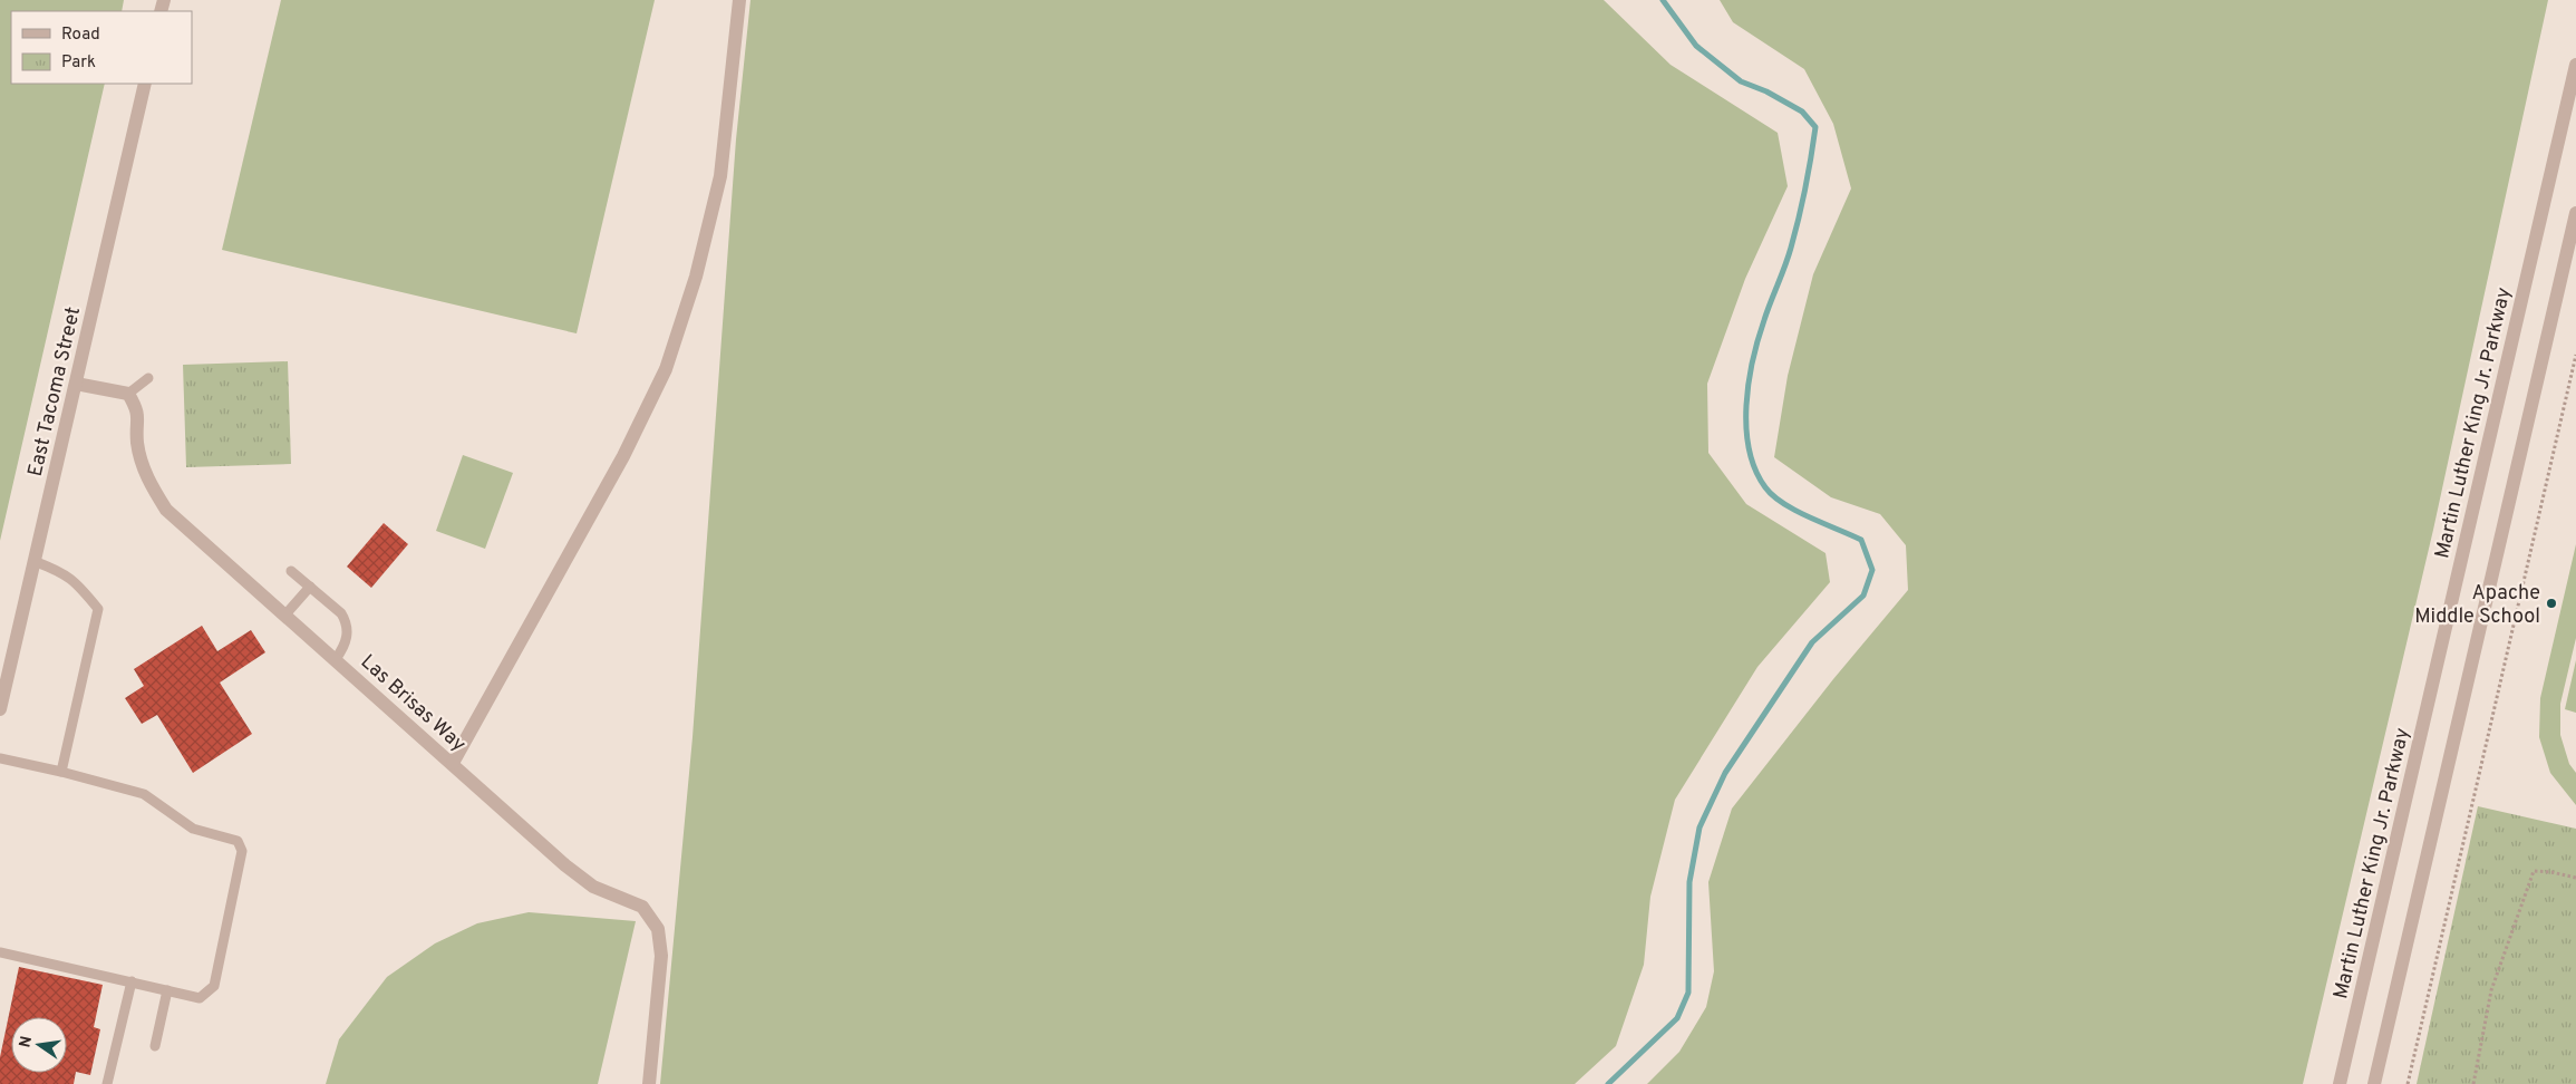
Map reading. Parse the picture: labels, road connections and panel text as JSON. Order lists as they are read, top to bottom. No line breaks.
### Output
{"streets":{"street":["East Tacoma Street","Martin Luther King Jr. Parkway","Las Brisas Way"]},"places":["Apache Middle School"],"legend":["Road","Park"],"north":"left"}
